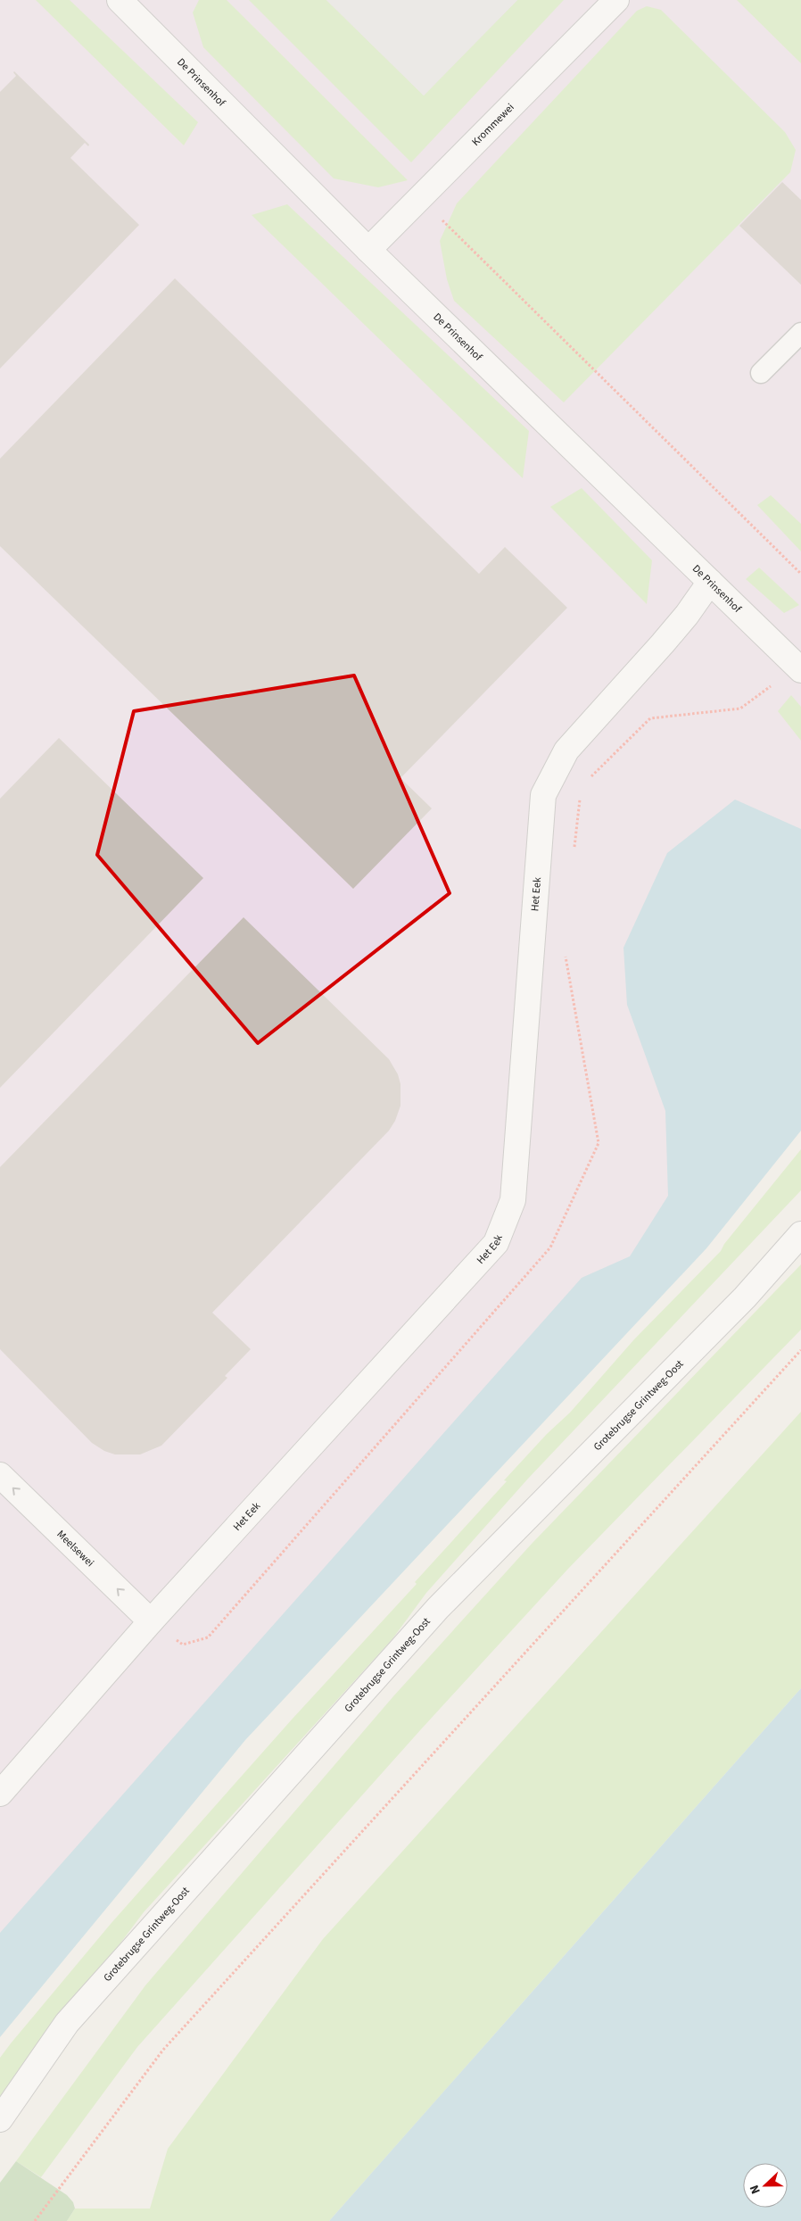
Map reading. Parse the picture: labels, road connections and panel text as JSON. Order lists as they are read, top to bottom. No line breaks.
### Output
{"streets":{"street":["De Prinsenhof","Krommewei","Het Eek","Grotebrugse Grintweg-Oost","Meelsewei"]},"crossings":[["De Prinsenhof","Krommewei"],["De Prinsenhof","Het Eek"],["Het Eek","Meelsewei"]],"one_way":["Meelsewei"],"north":"left"}
